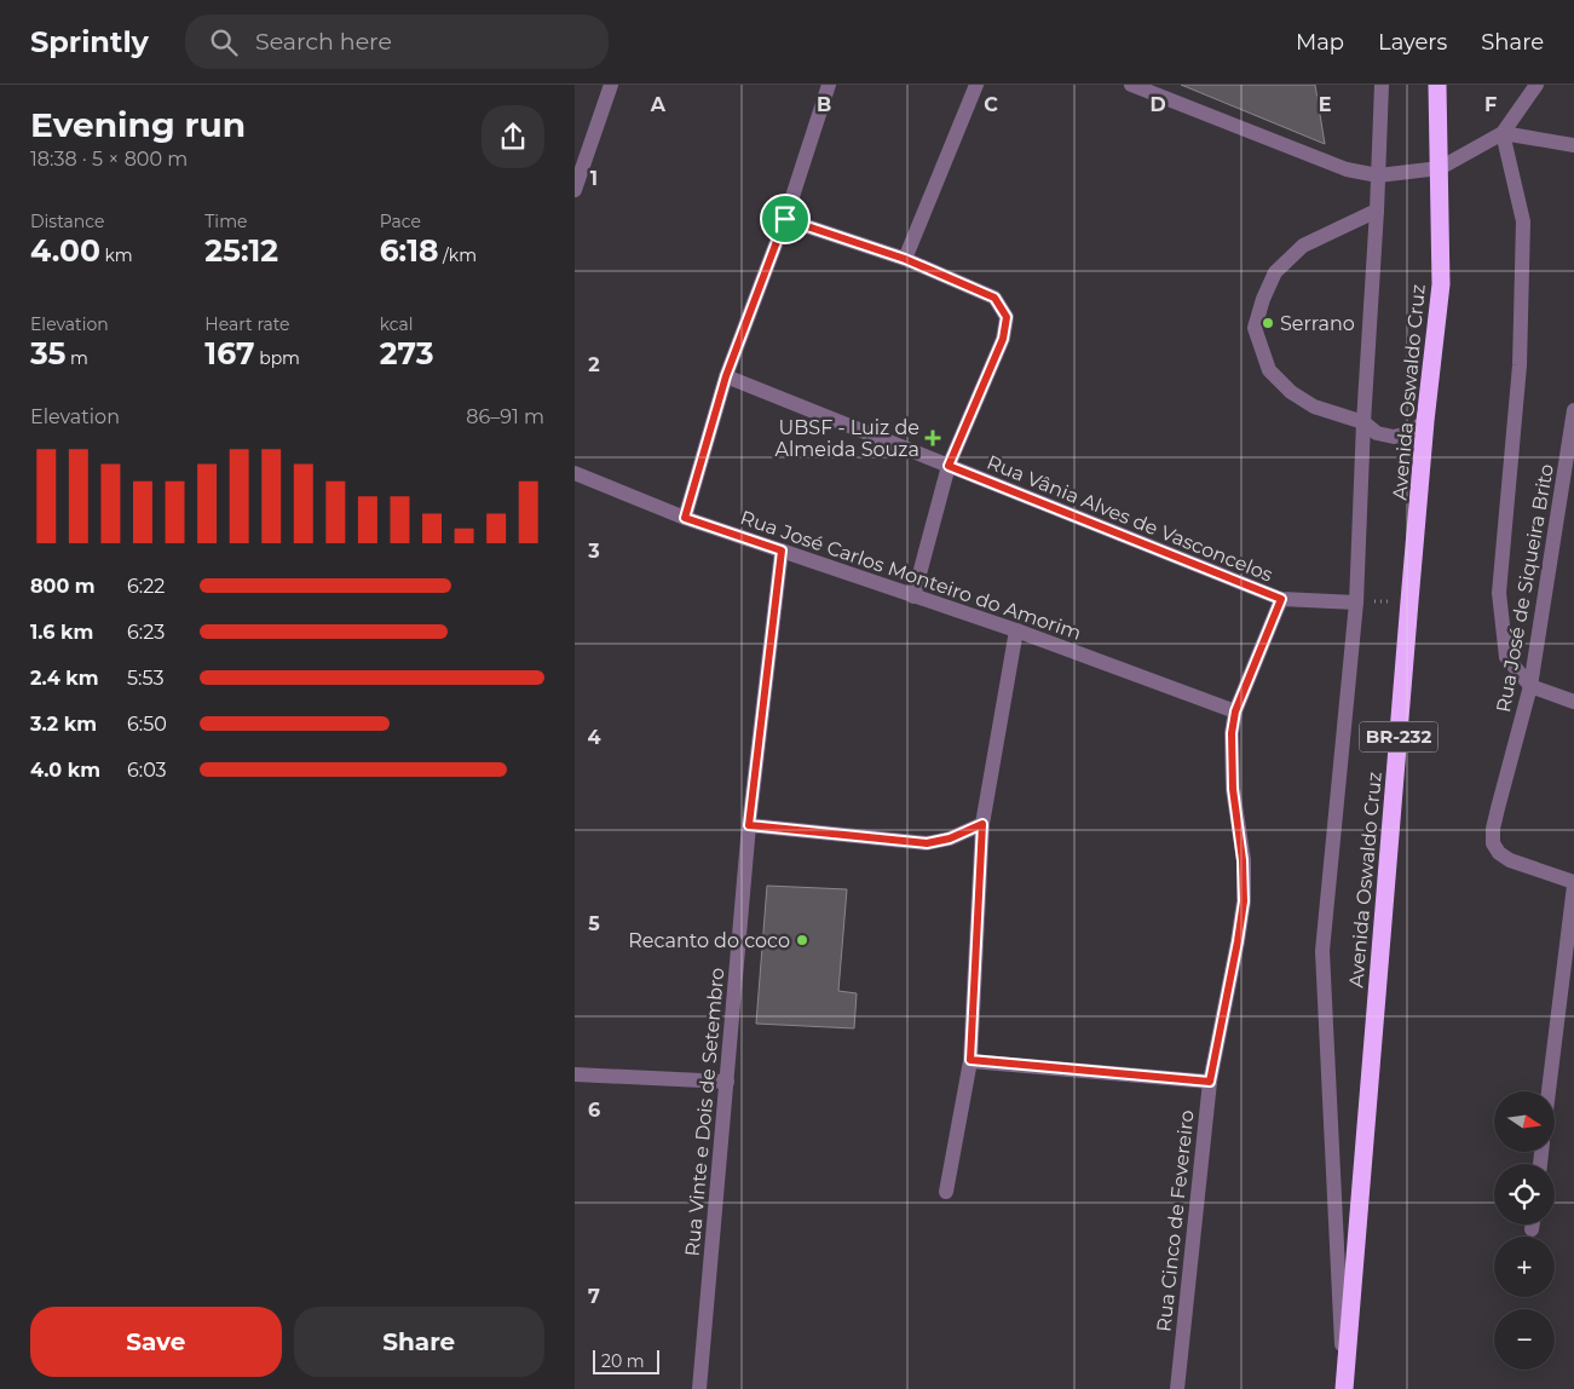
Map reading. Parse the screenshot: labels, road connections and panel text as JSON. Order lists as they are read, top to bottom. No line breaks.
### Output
{"streets":{"highway":["Avenida Oswaldo Cruz","BR-232"],"street":["Rua Vânia Alves de Vasconcelos","Rua José Carlos Monteiro do Amorim","Rua José de Siqueira Brito","Rua Vinte e Dois de Setembro","Rua Cinco de Fevereiro"]},"crossings":[["Rua Vânia Alves de Vasconcelos","Rua Cinco de Fevereiro"],["Rua José Carlos Monteiro do Amorim","Rua Vinte e Dois de Setembro"],["Rua José Carlos Monteiro do Amorim","Rua Cinco de Fevereiro"]],"places":{"other":["Serrano","Recanto do coco"],"health":["UBSF - Luiz de Almeida Souza"]},"scale_bar":"20 m","north":"right","page":{"header":"Sprintly","search":"Search here","nav":["Map","Layers","Share"],"heading":["Evening run","18:38 · 5 × 800 m"],"stats":[["Distance","4.00 km"],["Time","25:12"],["Pace","6:18 /km"],["Elevation","35 m"],["Heart rate","167 bpm"],["kcal","273"]],"chart":["Elevation","86–91 m"],"list":[{"name":"800 m","note":"6:22"},{"name":"1.6 km","note":"6:23"},{"name":"2.4 km","note":"5:53"},{"name":"3.2 km","note":"6:50"},{"name":"4.0 km","note":"6:03"}],"map_buttons":["+","−"],"buttons":["Save","Share"],"scale":"20 m"},"grid":{"columns":["A","B","C","D","E","F"],"rows":["1","2","3","4","5","6","7"]}}
